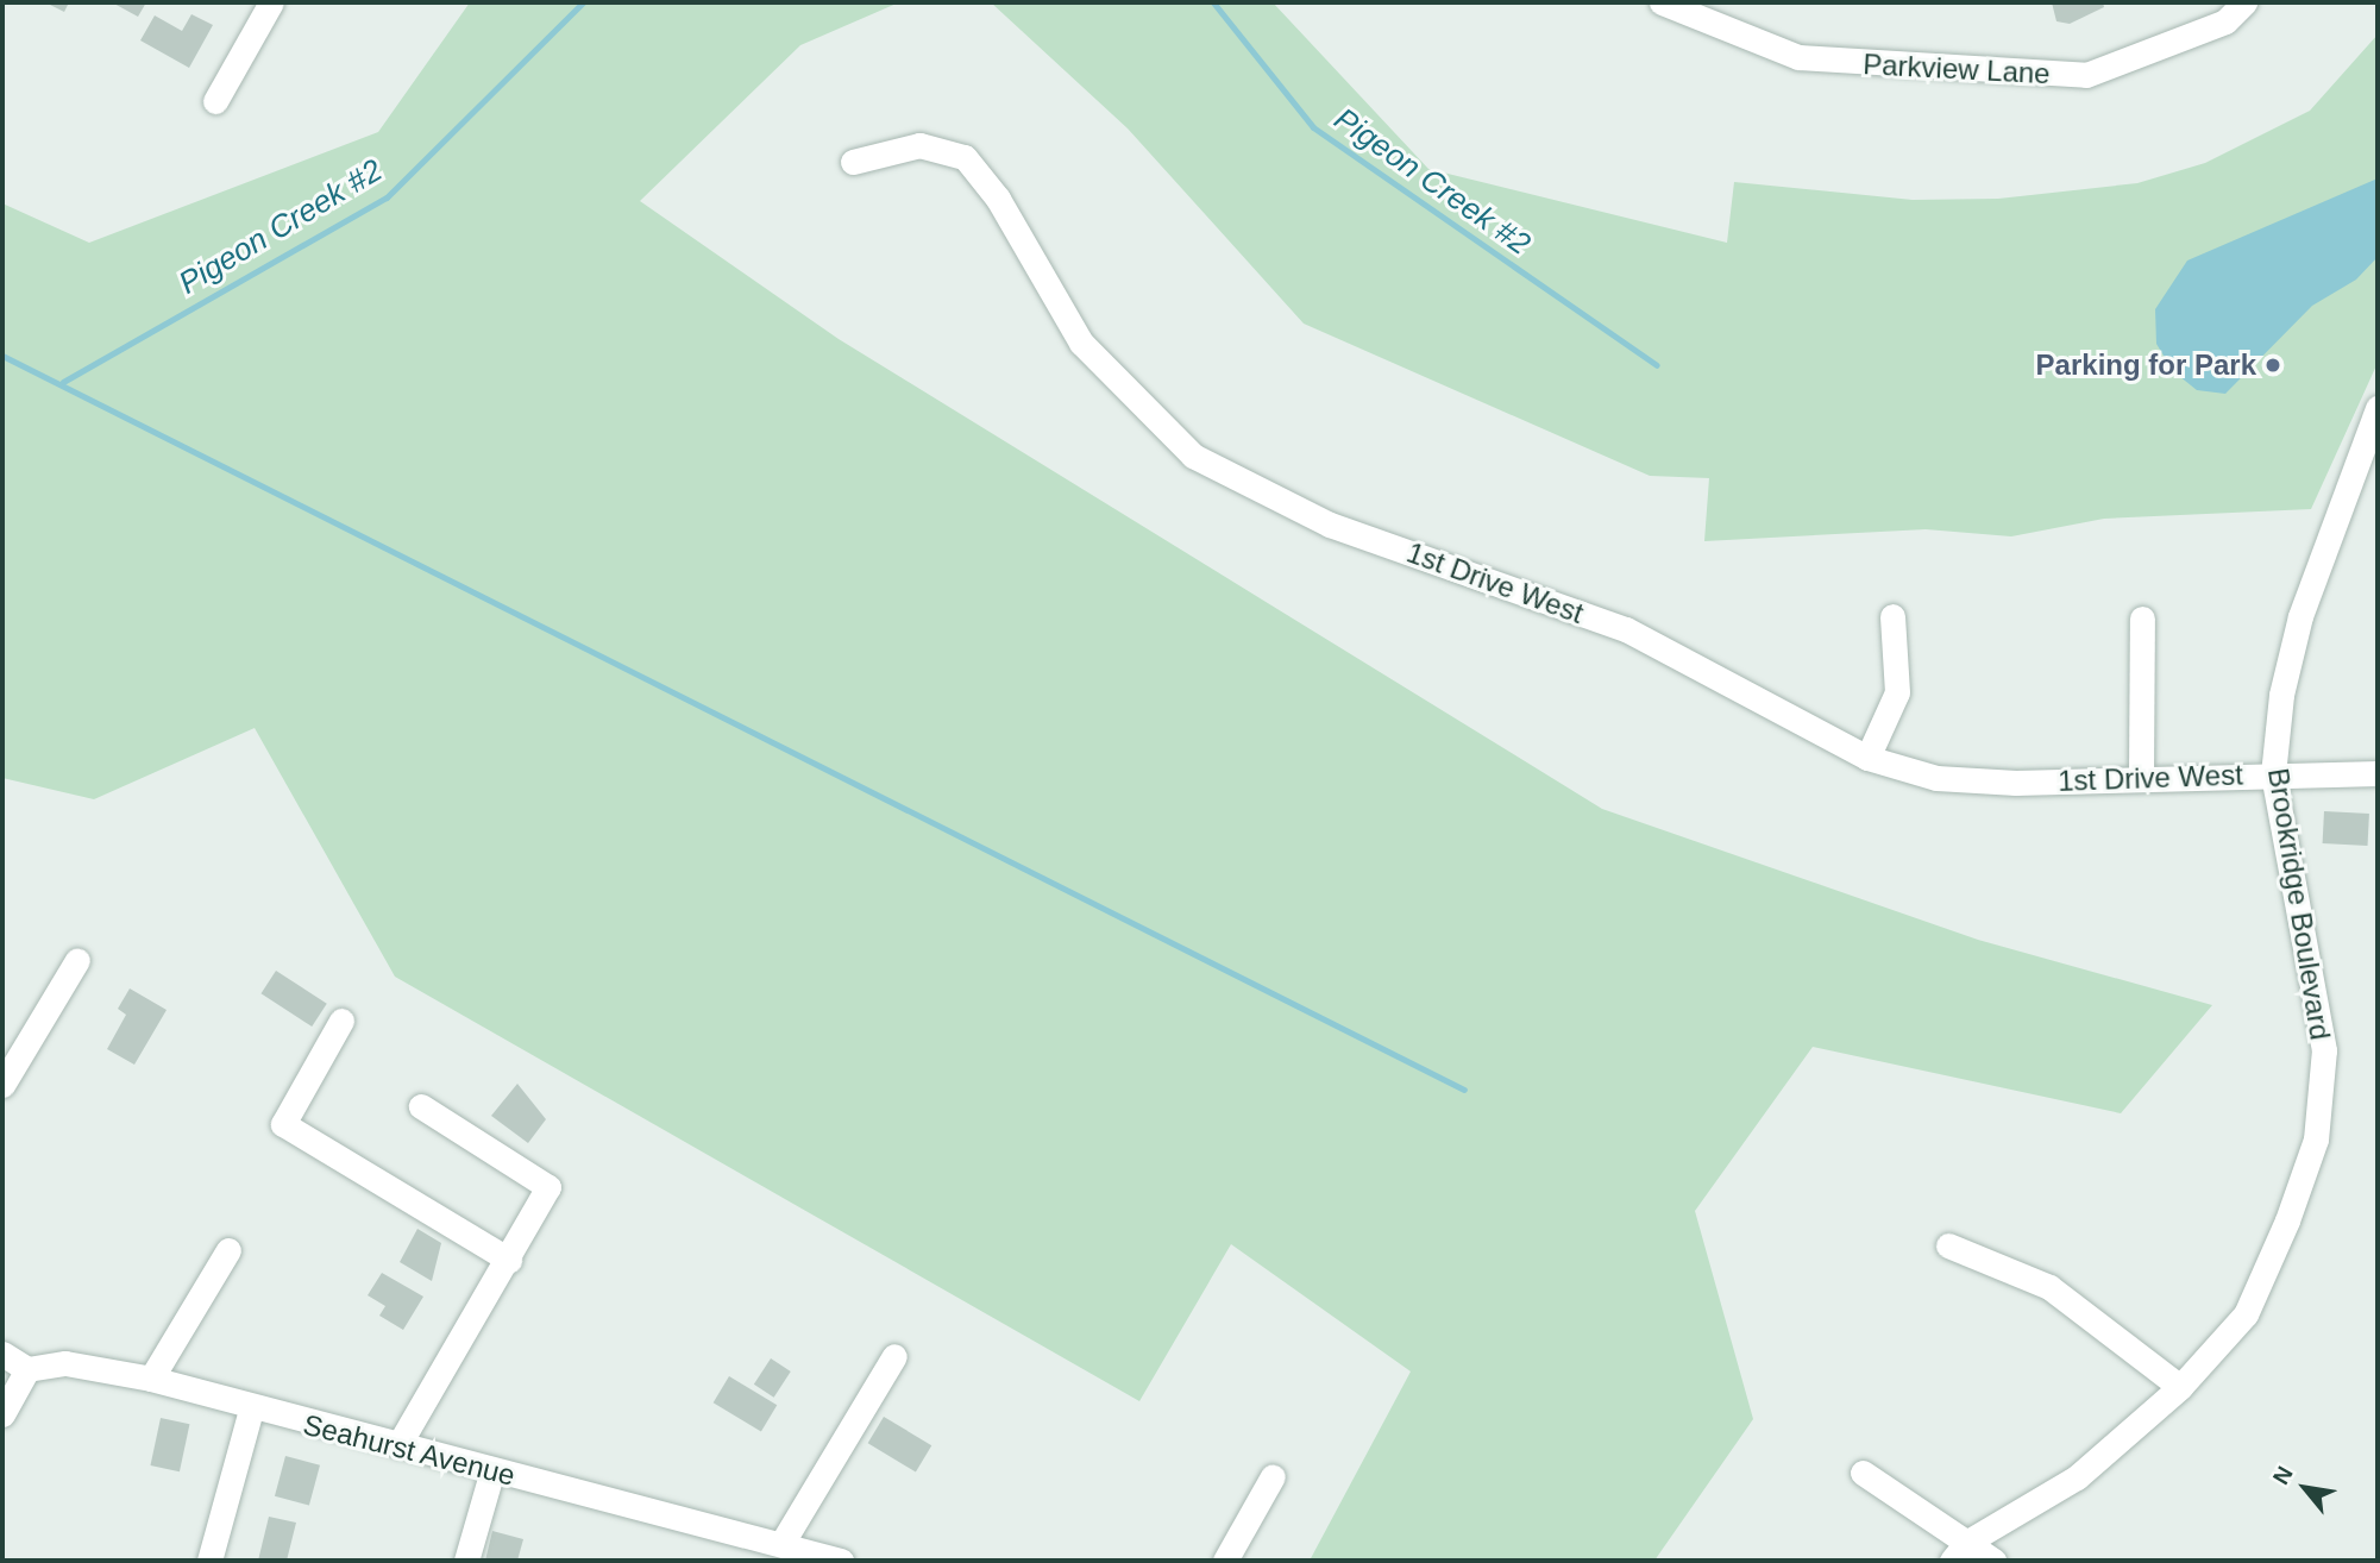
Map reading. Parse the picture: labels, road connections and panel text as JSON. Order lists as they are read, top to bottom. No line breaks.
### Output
{"streets":{"street":["Parkview Lane","1st Drive West","Brookridge Boulevard","Seahurst Avenue"]},"crossings":[["1st Drive West","Brookridge Boulevard"]],"water":["Pigeon Creek #2"],"places":["Parking for Park"],"north":"top left"}
